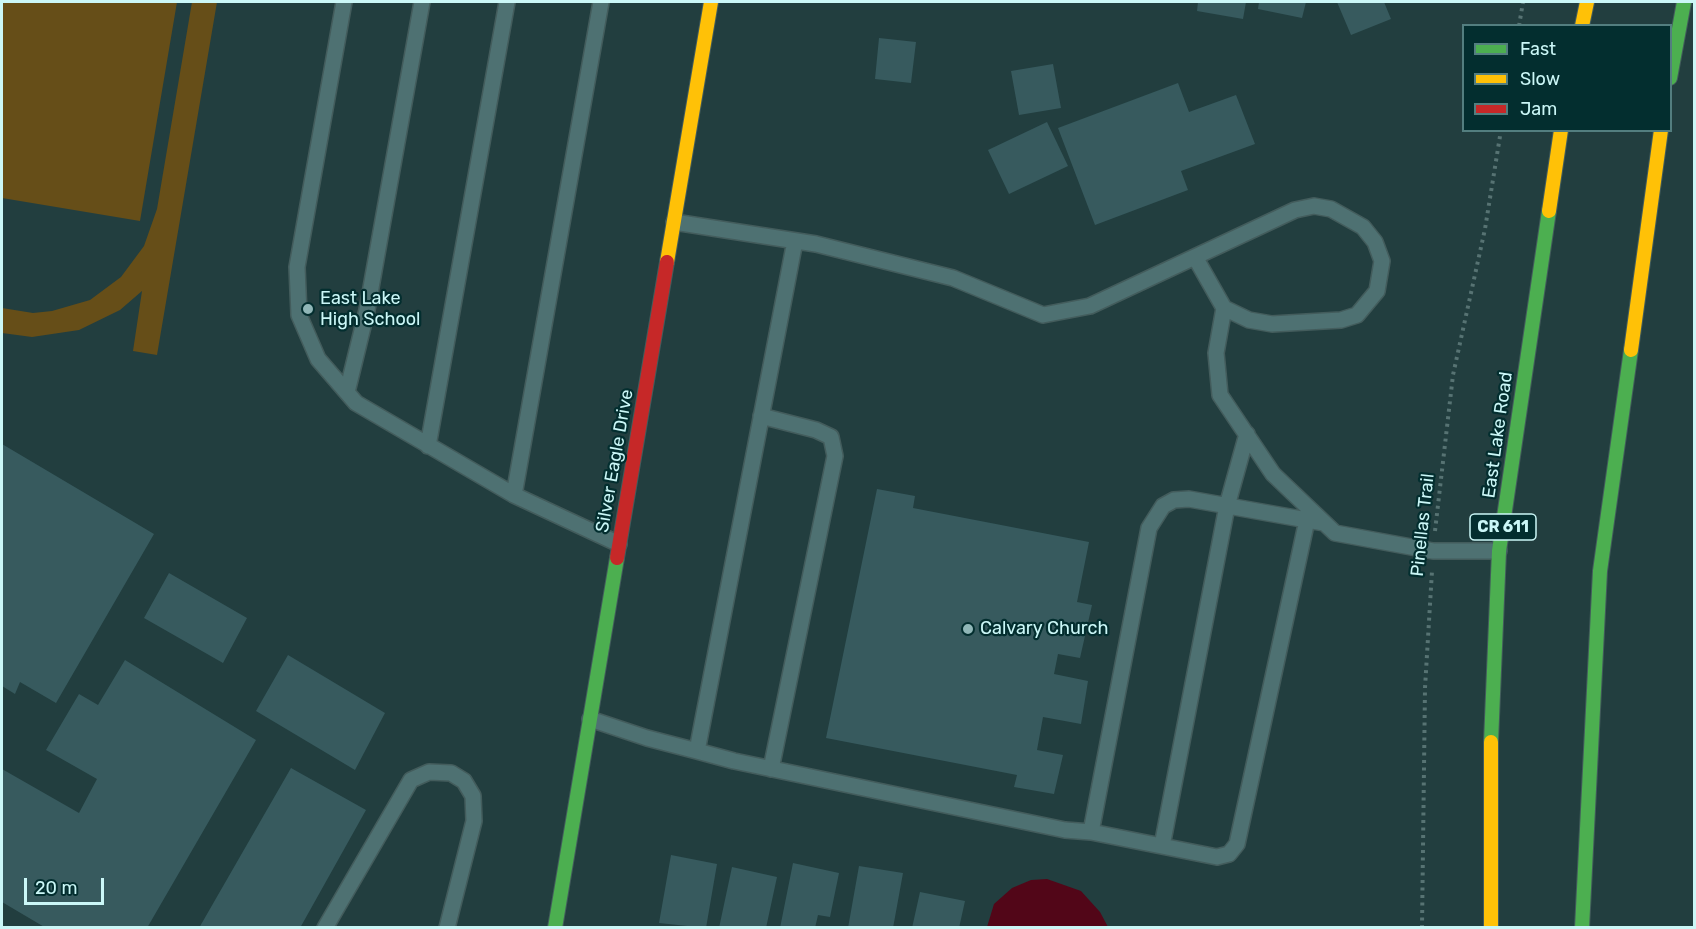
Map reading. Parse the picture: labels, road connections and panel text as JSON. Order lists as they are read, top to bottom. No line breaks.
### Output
{"streets":{"main road":["East Lake Road","Silver Eagle Drive","CR 611"],"path":["Pinellas Trail"]},"places":["East Lake High School","Calvary Church"],"legend":["Fast","Slow","Jam"],"scale_bar":"20 m"}
